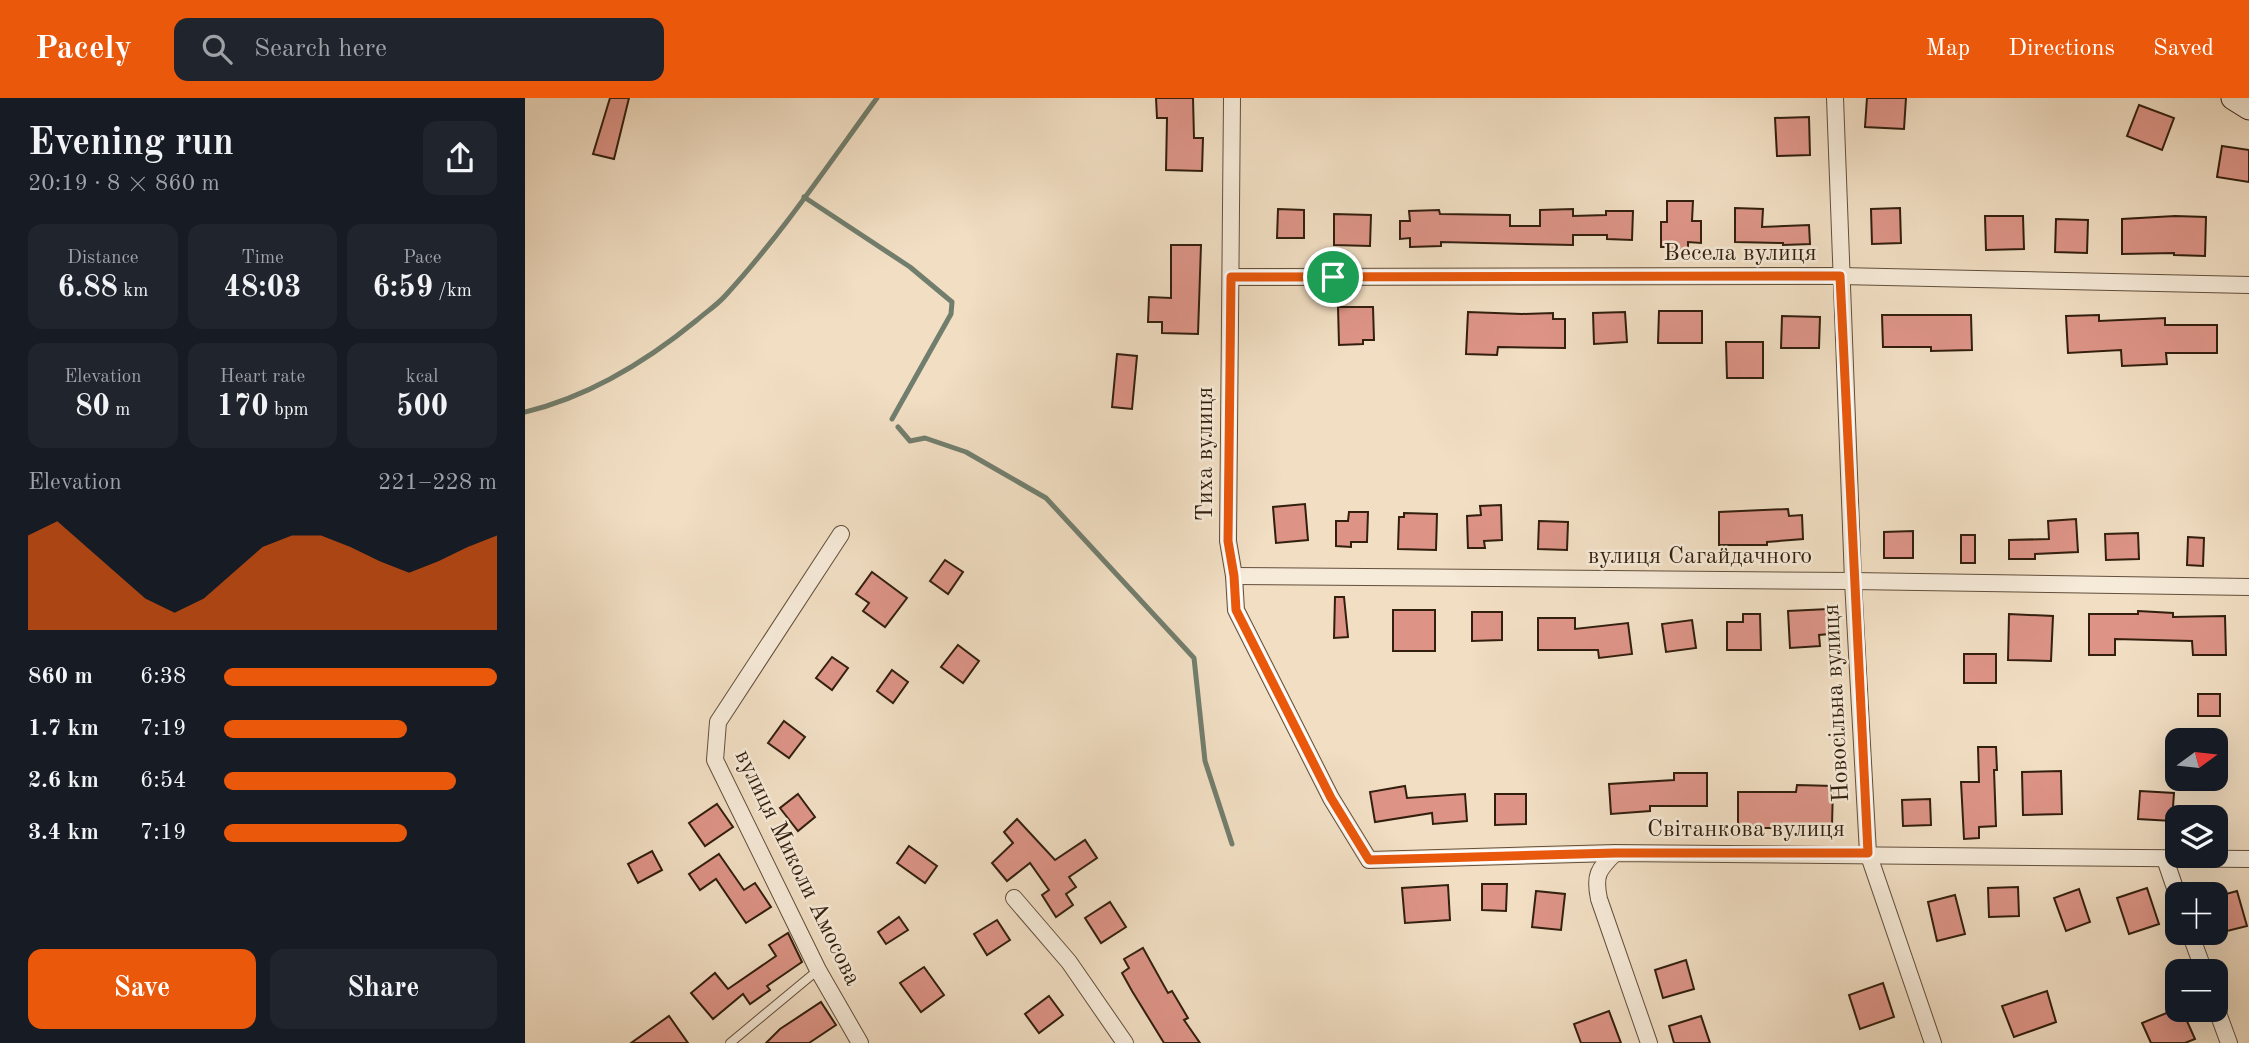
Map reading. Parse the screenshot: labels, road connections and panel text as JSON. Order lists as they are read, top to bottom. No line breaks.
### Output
{"streets":{"street":["Весела вулиця","Тиха вулиця","вулиця Сагайдачного","Новосільна вулиця","Світанкова вулиця","вулиця Миколи Амосова"]},"crossings":[["Весела вулиця","Тиха вулиця"],["Весела вулиця","Новосільна вулиця"],["Тиха вулиця","вулиця Сагайдачного"],["Тиха вулиця","Світанкова вулиця"],["вулиця Сагайдачного","Новосільна вулиця"],["Новосільна вулиця","Світанкова вулиця"]],"north":"right","page":{"header":"Pacely","search":"Search here","nav":["Map","Directions","Saved"],"heading":["Evening run","20:19 · 8 × 860 m"],"stats":[["Distance","6.88 km"],["Time","48:03"],["Pace","6:59 /km"],["Elevation","80 m"],["Heart rate","170 bpm"],["kcal","500"]],"chart":["Elevation","221–228 m"],"list":[{"name":"860 m","note":"6:38"},{"name":"1.7 km","note":"7:19"},{"name":"2.6 km","note":"6:54"},{"name":"3.4 km","note":"7:19"}],"map_buttons":["+","−"],"buttons":["Save","Share"]}}
